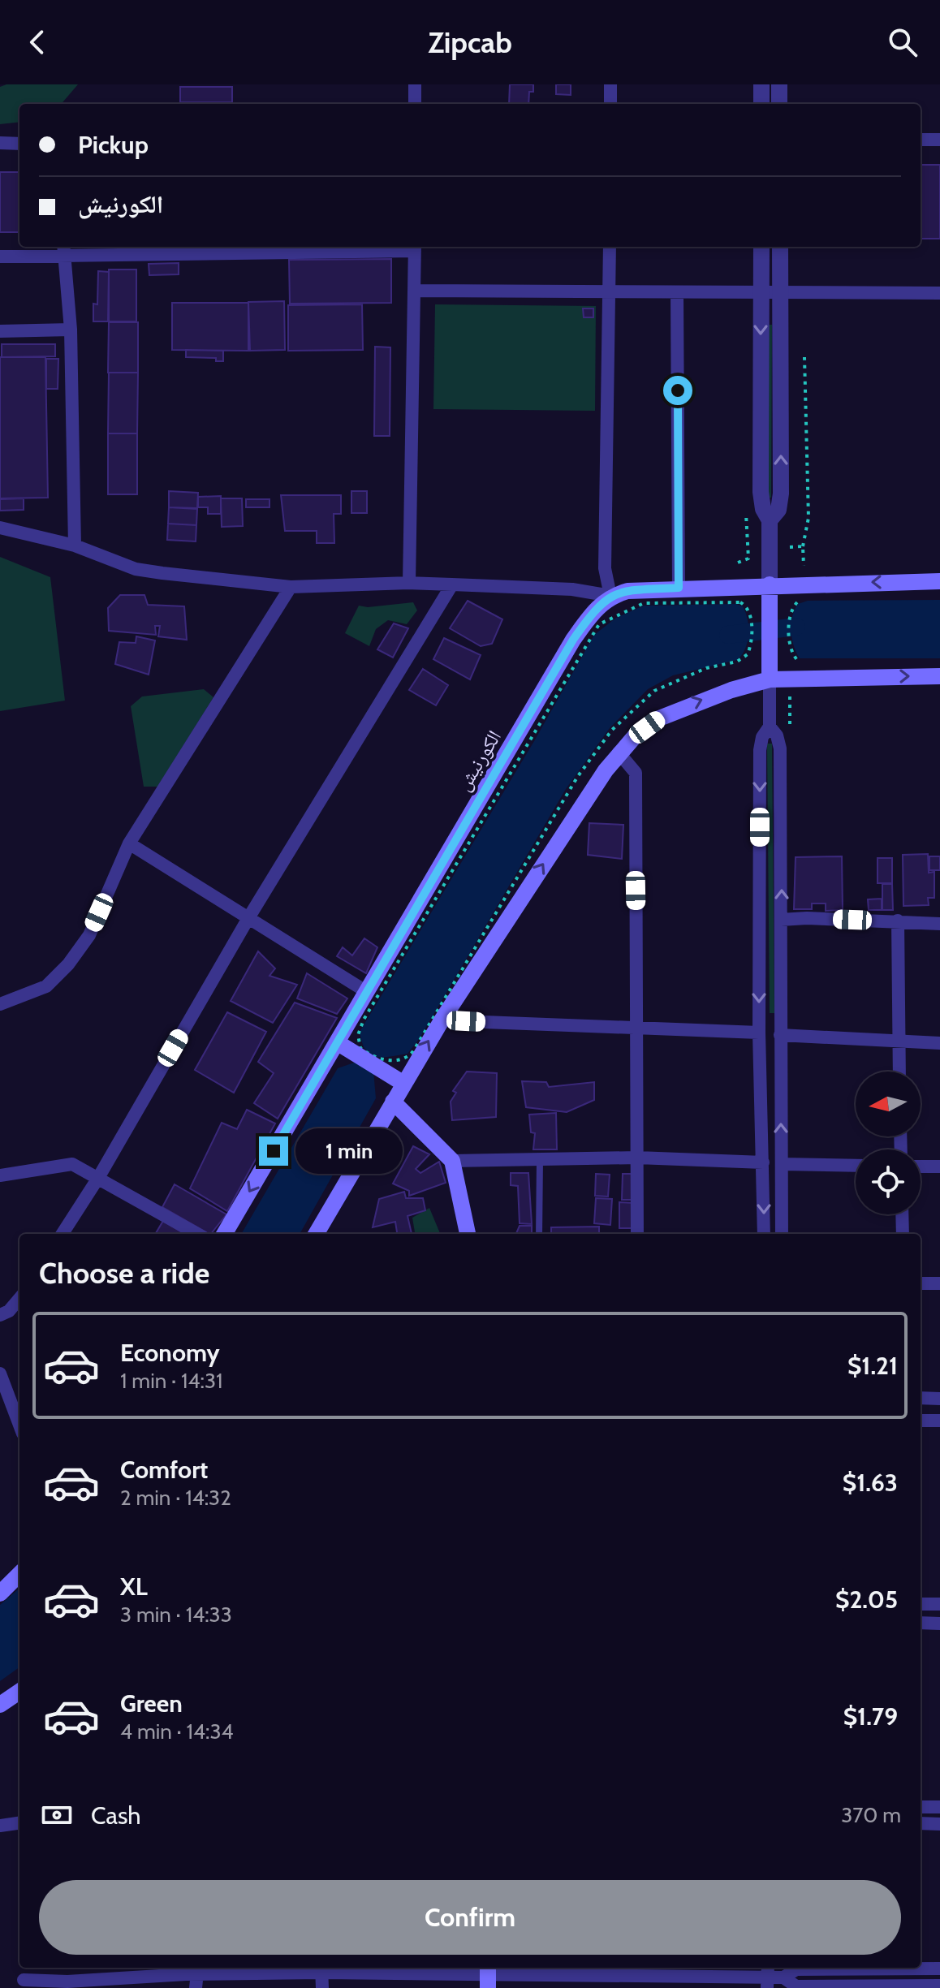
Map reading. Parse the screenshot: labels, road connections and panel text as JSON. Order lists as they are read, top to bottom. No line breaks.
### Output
{"streets":{"main road":["الكورنيش"]},"north":"left","page":{"header":"Zipcab","banner":["Pickup","الكورنيش"],"bubble":"1 min","heading":"Choose a ride","list":[{"name":"Economy","note":"1 min · 14:31","value":"$1.21"},{"name":"Comfort","note":"2 min · 14:32","value":"$1.63"},{"name":"XL","note":"3 min · 14:33","value":"$2.05"},{"name":"Green","note":"4 min · 14:34","value":"$1.79"}],"pay":["Cash","370 m"],"buttons":"Confirm"}}
